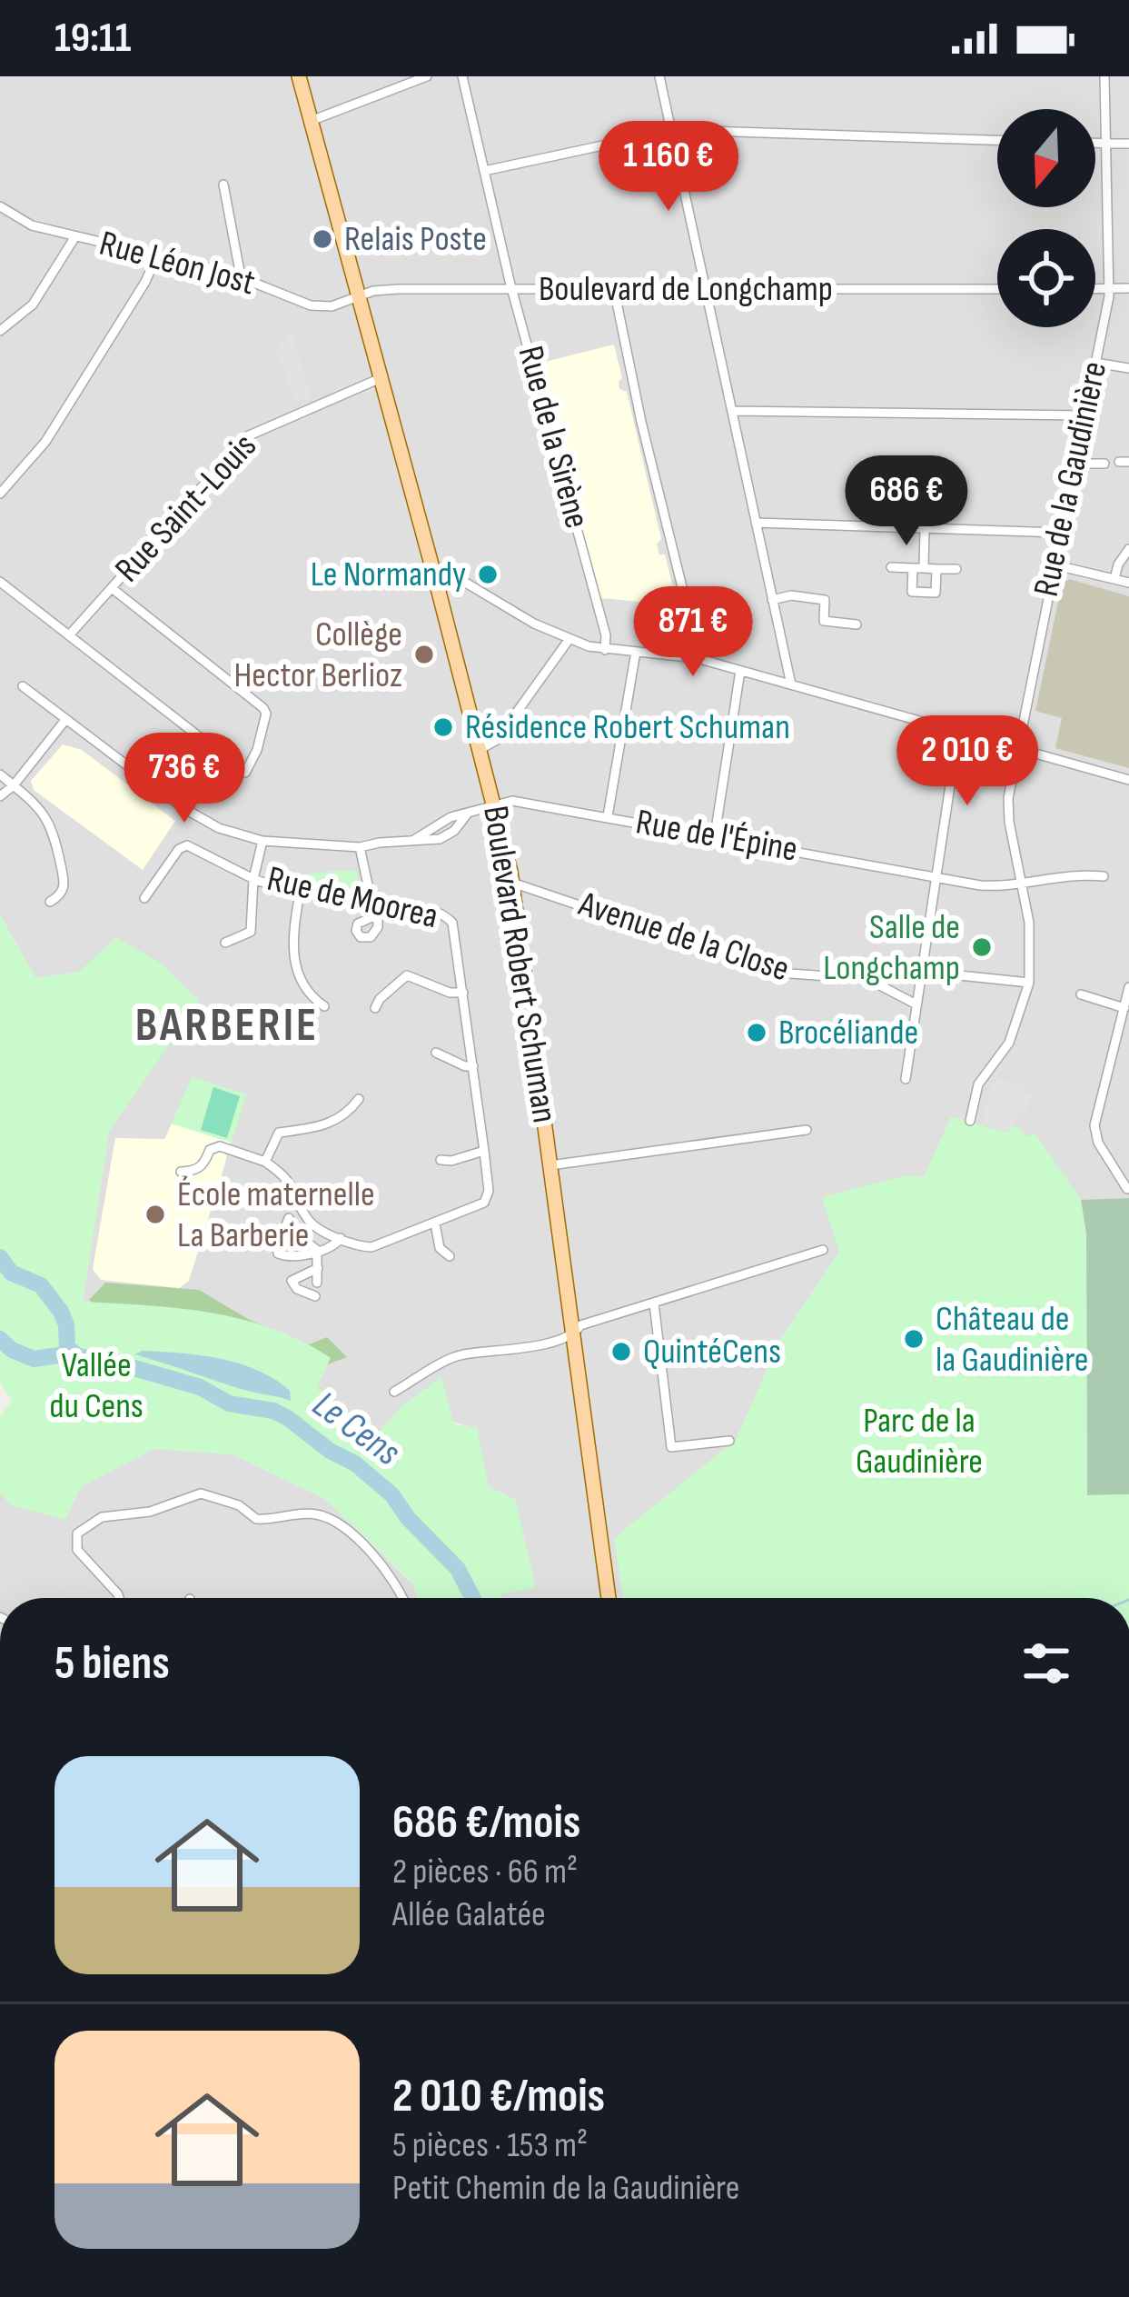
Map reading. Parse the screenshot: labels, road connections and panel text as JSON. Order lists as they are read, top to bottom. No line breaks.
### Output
{"streets":{"main road":["Boulevard Robert Schuman"],"street":["Rue Léon Jost","Boulevard de Longchamp","Rue de la Sirène","Rue de la Gaudinière","Rue Saint-Louis","Rue de l'Épine","Rue de Moorea","Avenue de la Close"]},"crossings":[["Rue Léon Jost","Boulevard de Longchamp"],["Rue Léon Jost","Boulevard Robert Schuman"],["Boulevard de Longchamp","Rue de la Sirène"],["Boulevard de Longchamp","Boulevard Robert Schuman"],["Rue de la Gaudinière","Rue de l'Épine"],["Rue Saint-Louis","Boulevard Robert Schuman"],["Rue de l'Épine","Boulevard Robert Schuman"],["Avenue de la Close","Boulevard Robert Schuman"]],"districts":["BARBERIE"],"water":["Le Cens"],"parks":["Vallée du Cens","Parc de la Gaudinière"],"places":["Relais Poste","Le Normandy","Collège Hector Berlioz","Résidence Robert Schuman","Salle de Longchamp","Brocéliande","École maternelle La Barberie","Château de la Gaudinière","QuintéCens"],"north":"bottom","page":{"status":"19:11","price":["1 160 €","686 €","871 €","2 010 €","736 €"],"heading":"5 biens","list":[{"name":"686 €/mois","note":"2 pièces · 66 m² · Allée Galatée"},{"name":"2 010 €/mois","note":"5 pièces · 153 m² · Petit Chemin de la Gaudinière"}]}}
